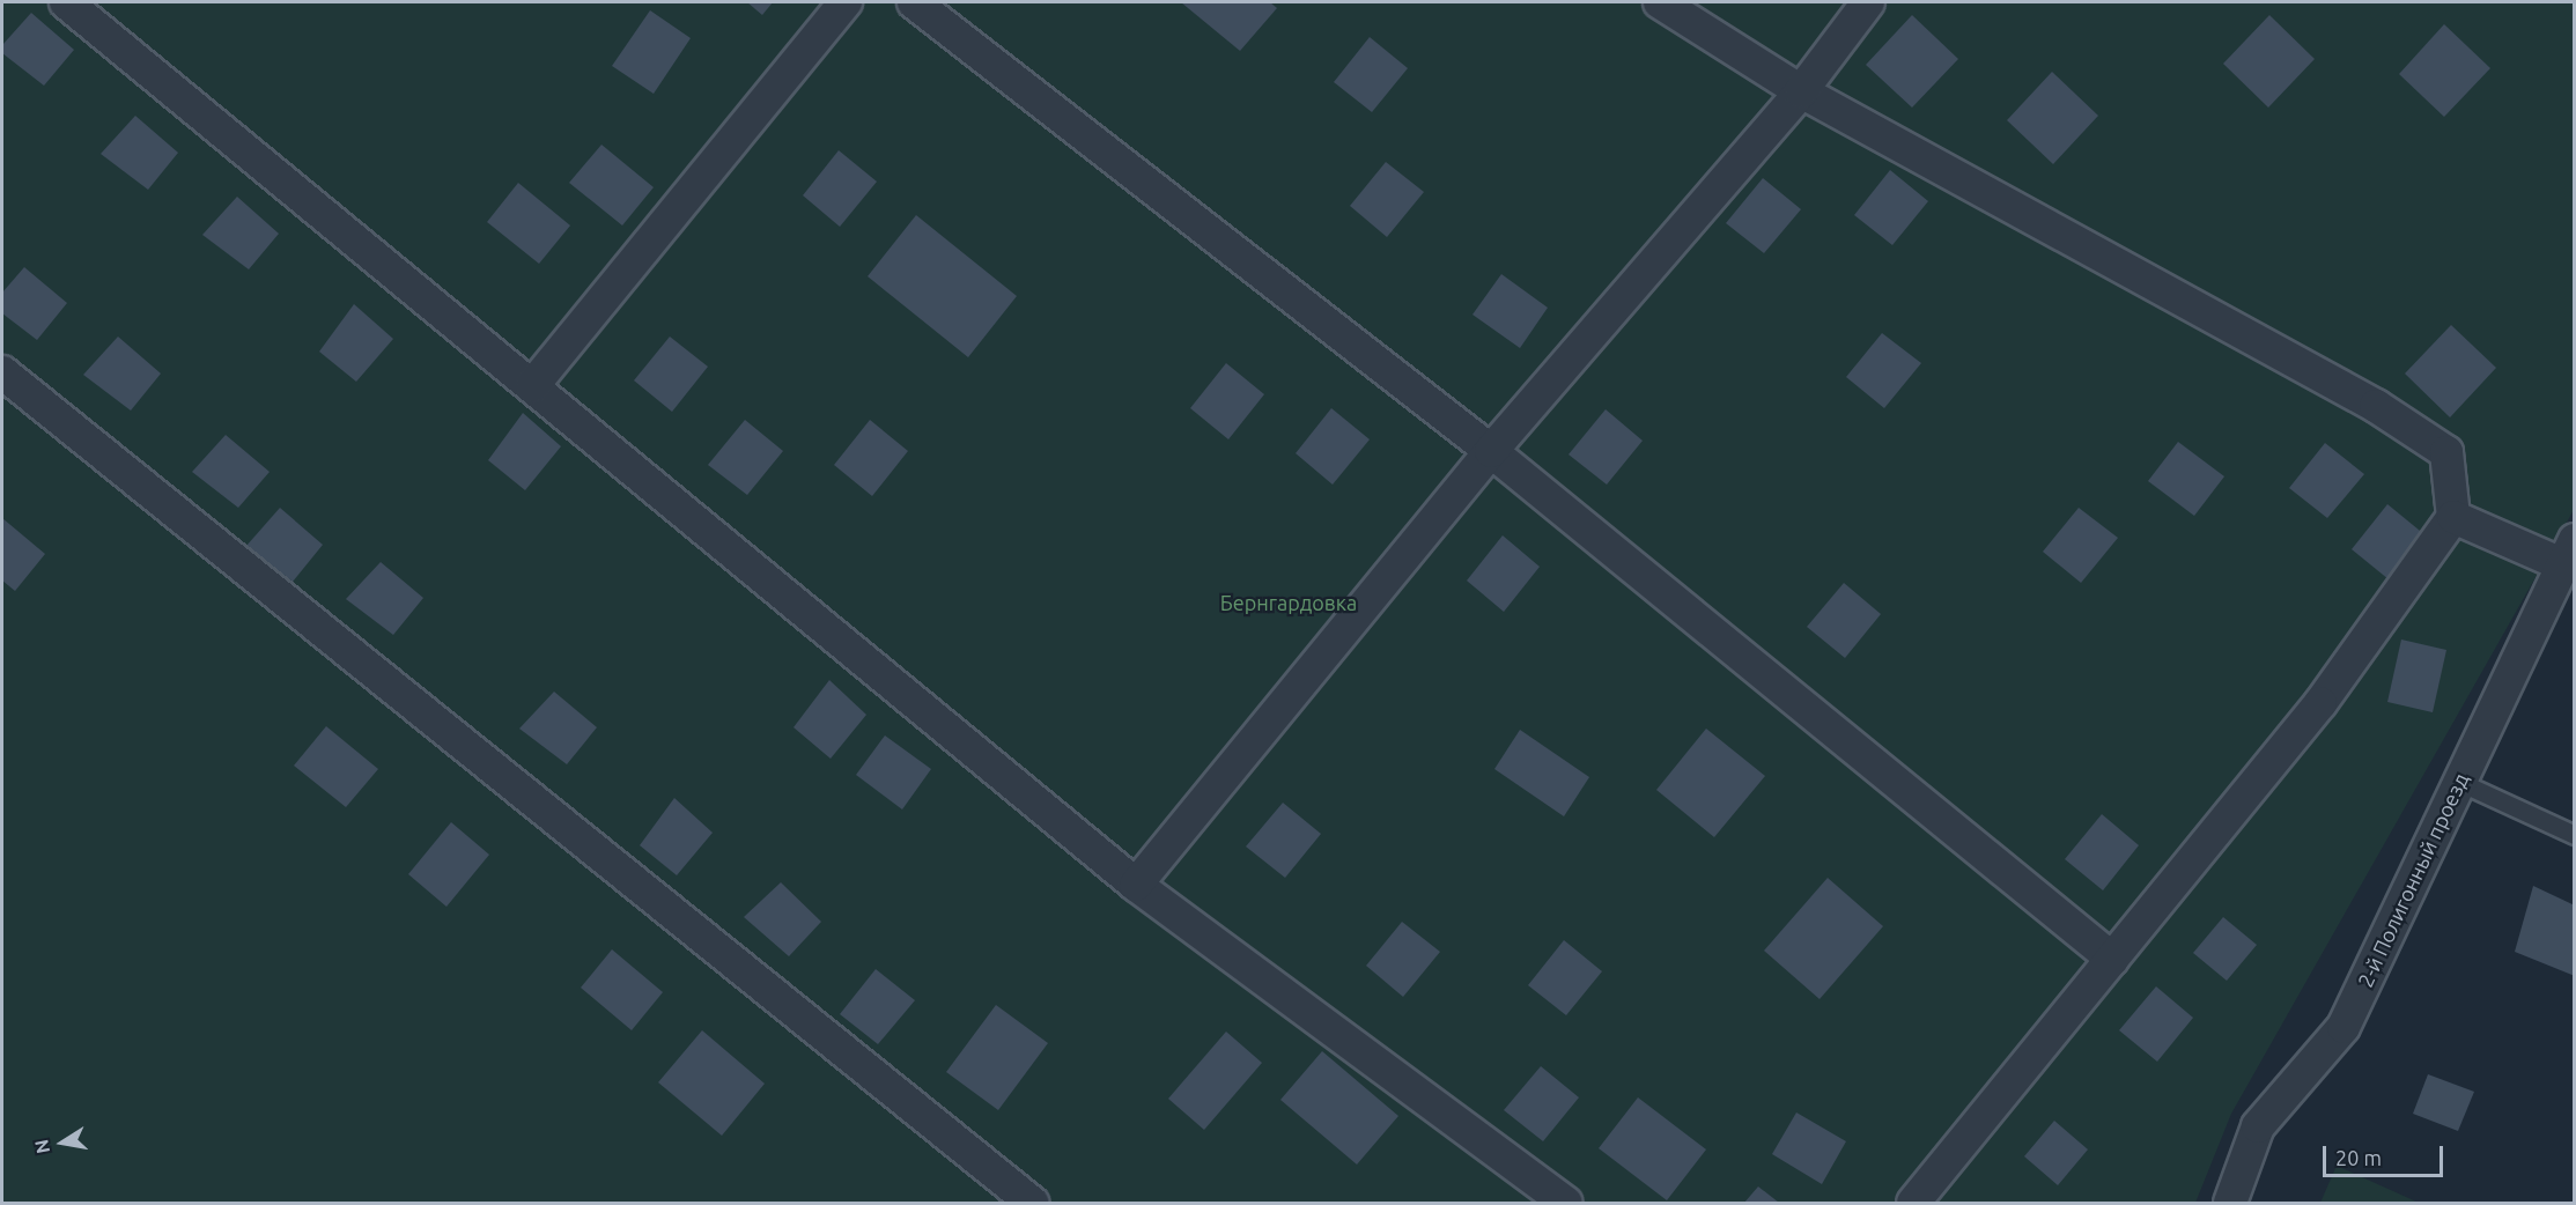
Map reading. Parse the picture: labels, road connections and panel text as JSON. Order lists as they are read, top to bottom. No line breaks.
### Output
{"streets":{"street":["2-й Полигонный проезд"]},"parks":["Бернгардовка"],"scale_bar":"20 m","north":"left"}
